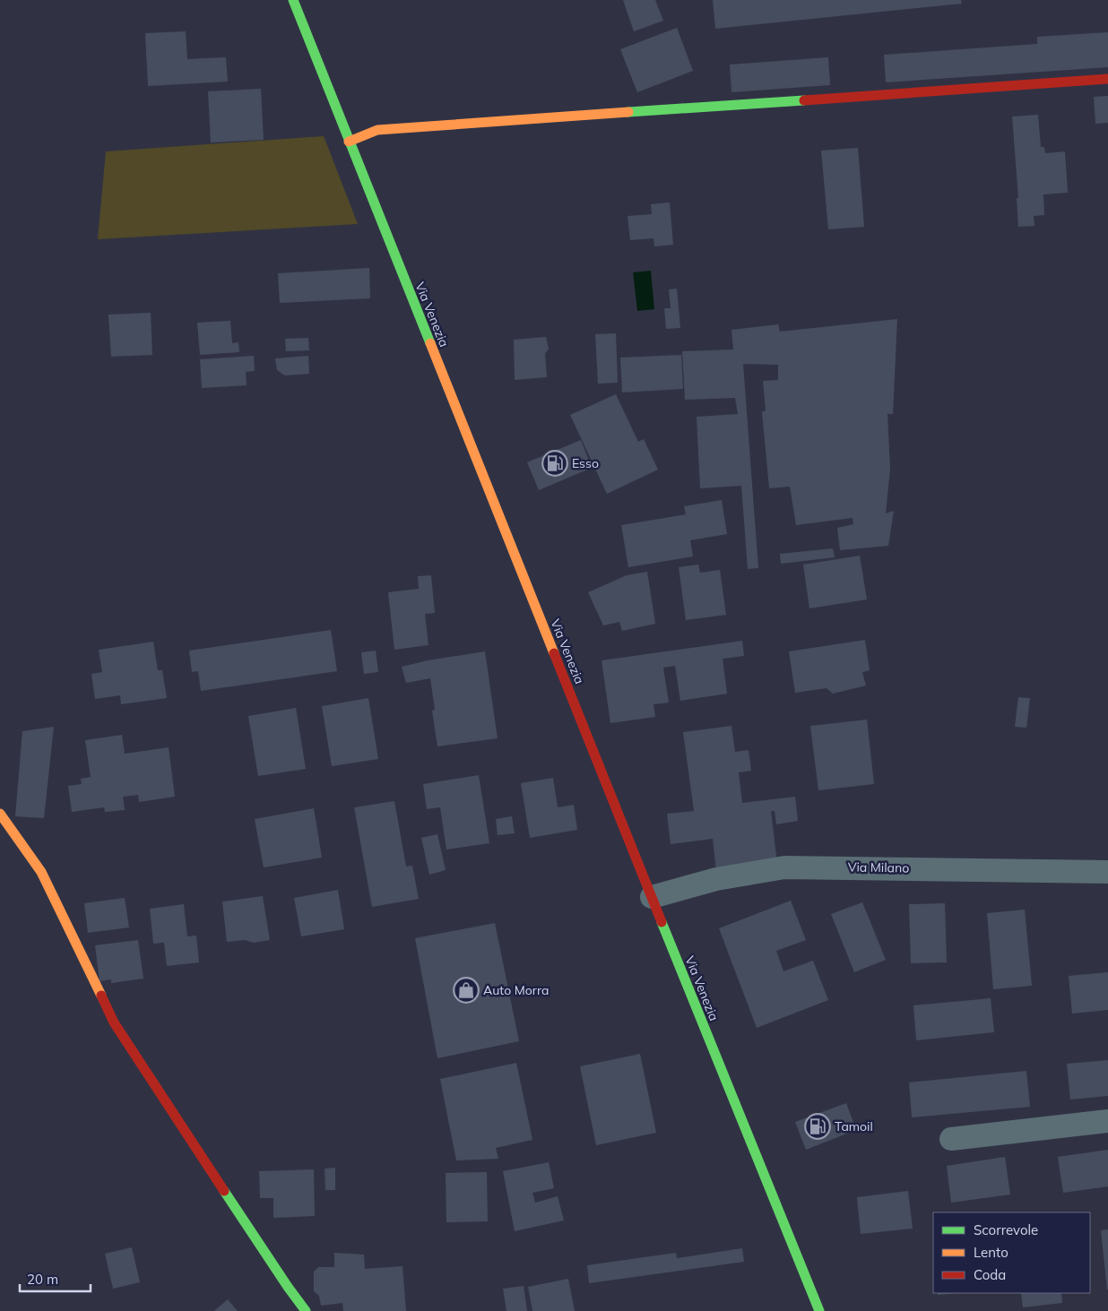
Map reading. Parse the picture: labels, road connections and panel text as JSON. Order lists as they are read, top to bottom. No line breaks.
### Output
{"streets":{"main road":["Via Venezia"],"street":["Via Milano"]},"crossings":[["Via Venezia","Via Milano"]],"places":{"fuel station":["Esso","Tamoil"],"shop":["Auto Morra"]},"legend":["Scorrevole","Lento","Coda"],"scale_bar":"20 m"}
